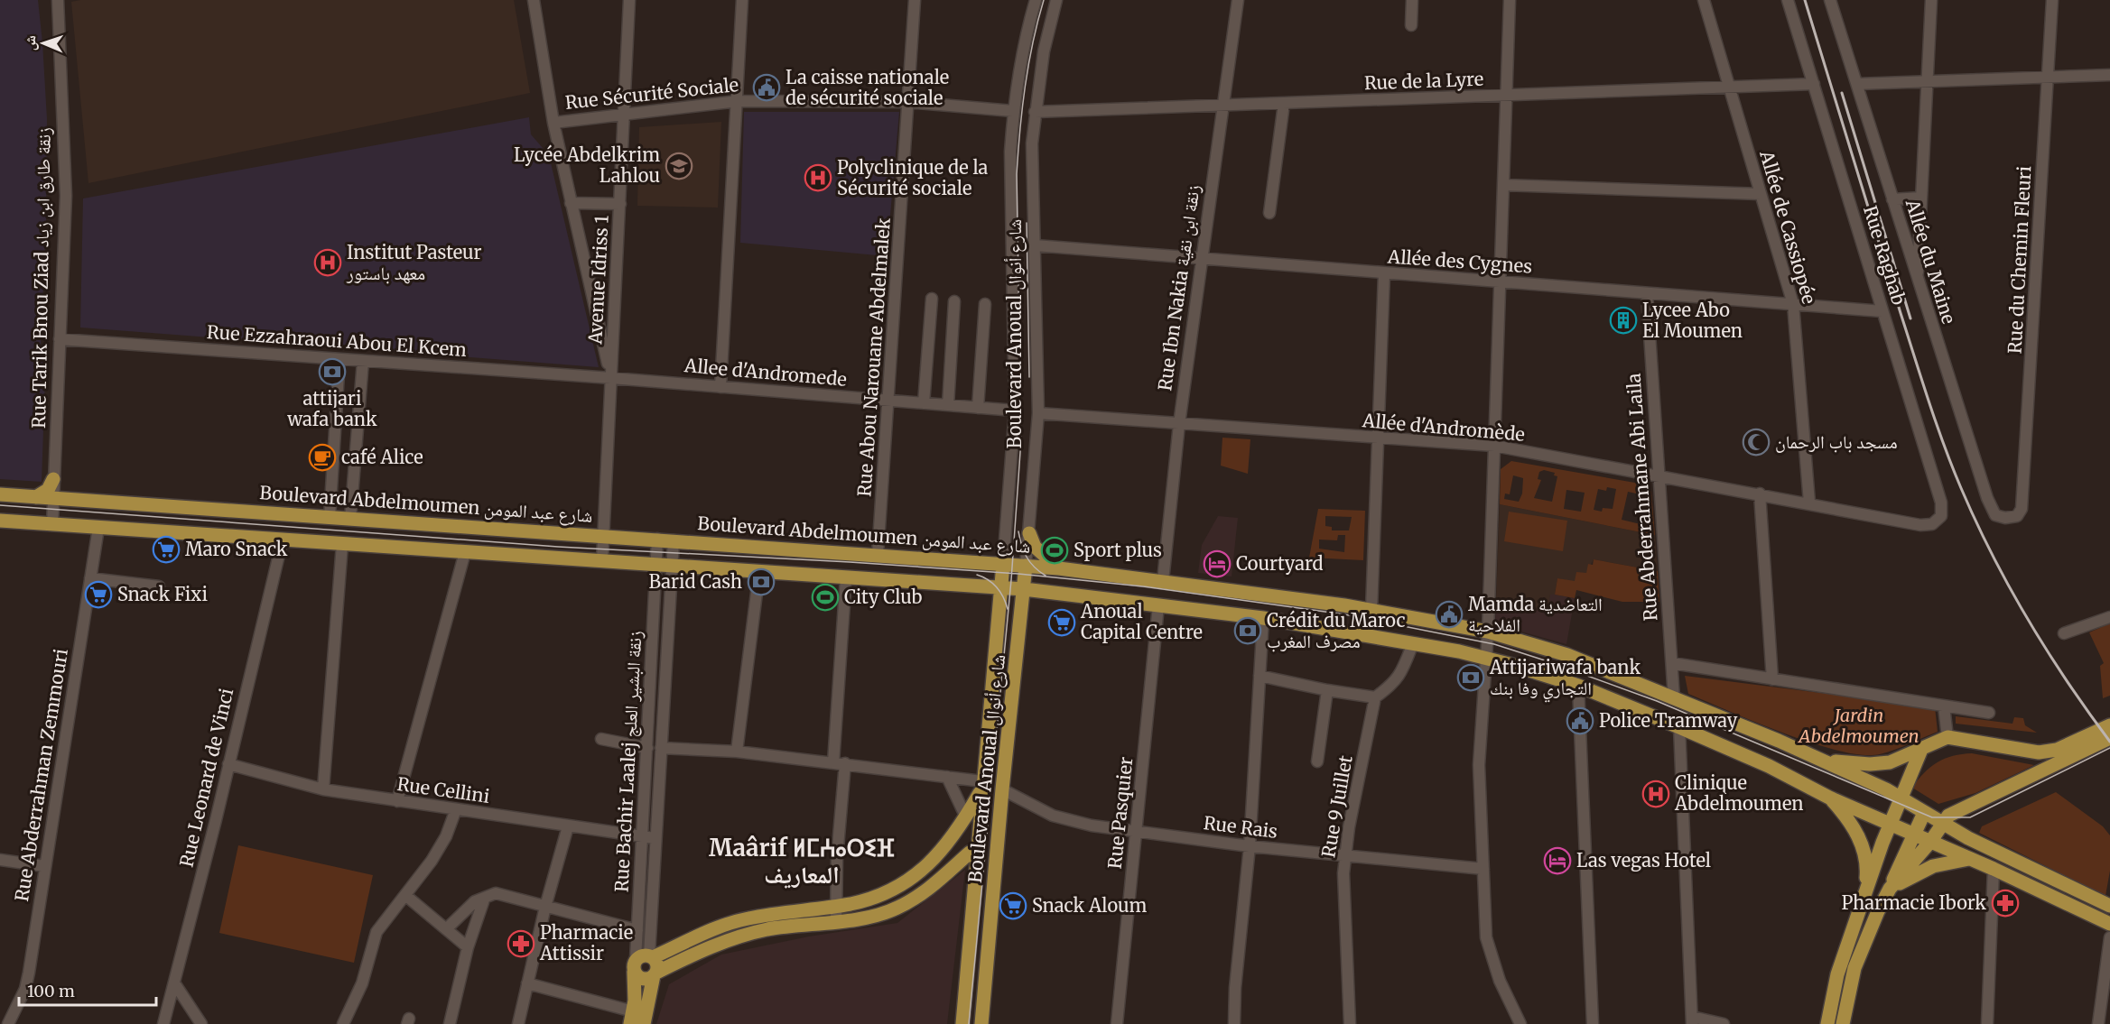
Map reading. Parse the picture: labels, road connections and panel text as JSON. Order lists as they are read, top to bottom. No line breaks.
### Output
{"streets":{"main road":["Boulevard Anoual شارع أنوال","Boulevard Abdelmoumen شارع عبد المومن"],"street":["Rue de la Lyre","Rue Sécurité Sociale","Allée de Cassiopée","Rue Raghab","Rue du Chemin Fleuri","Allée des Cygnes","Allée du Maine","Rue Tarik Bnou Ziad زنقة طارق ابن زياد","Avenue Idriss 1","Rue Ibn Nakia زنقة ابن نقية","Rue Ezzahraoui Abou El Kcem","Rue Abou Narouane Abdelmalek","Allee d'Andromede","Allée d'Andromède","Rue Abderrahmane Abi Laila","Rue Bachir Laalej زنقة البشير العلج","Rue Abderrahman Zemmouri","Rue Leonard de Vinci","Rue Cellini","Rue 9 Juillet","Rue Pasquier","Rue Rais"]},"crossings":[["Rue de la Lyre","Allée de Cassiopée"],["Rue de la Lyre","Rue Raghab"],["Rue de la Lyre","Rue Ibn Nakia زنقة ابن نقية"],["Rue de la Lyre","Boulevard Anoual شارع أنوال"],["Rue Sécurité Sociale","Avenue Idriss 1"],["Rue Sécurité Sociale","Boulevard Anoual شارع أنوال"],["Rue Sécurité Sociale","Rue Abou Narouane Abdelmalek"],["Allée de Cassiopée","Allée des Cygnes"],["Allée de Cassiopée","Allée d'Andromède"],["Rue Raghab","Allée des Cygnes"],["Rue Raghab","Allée d'Andromède"],["Rue du Chemin Fleuri","Allée du Maine"],["Allée des Cygnes","Rue Ibn Nakia زنقة ابن نقية"],["Allée des Cygnes","Boulevard Anoual شارع أنوال"],["Allée des Cygnes","Rue Abderrahmane Abi Laila"],["Rue Tarik Bnou Ziad زنقة طارق ابن زياد","Rue Ezzahraoui Abou El Kcem"],["Rue Tarik Bnou Ziad زنقة طارق ابن زياد","Boulevard Abdelmoumen شارع عبد المومن"],["Avenue Idriss 1","Rue Ezzahraoui Abou El Kcem"],["Avenue Idriss 1","Allee d'Andromede"],["Avenue Idriss 1","Boulevard Abdelmoumen شارع عبد المومن"],["Rue Ibn Nakia زنقة ابن نقية","Allée d'Andromède"],["Rue Ibn Nakia زنقة ابن نقية","Boulevard Abdelmoumen شارع عبد المومن"],["Boulevard Anoual شارع أنوال","Allee d'Andromede"],["Boulevard Anoual شارع أنوال","Allée d'Andromède"],["Boulevard Anoual شارع أنوال","Boulevard Abdelmoumen شارع عبد المومن"],["Boulevard Anoual شارع أنوال","Rue Rais"],["Rue Ezzahraoui Abou El Kcem","Allee d'Andromede"],["Rue Abou Narouane Abdelmalek","Allee d'Andromede"],["Rue Abou Narouane Abdelmalek","Boulevard Abdelmoumen شارع عبد المومن"],["Allée d'Andromède","Rue Abderrahmane Abi Laila"],["Rue Abderrahmane Abi Laila","Boulevard Abdelmoumen شارع عبد المومن"],["Boulevard Abdelmoumen شارع عبد المومن","Rue Bachir Laalej زنقة البشير العلج"],["Rue Bachir Laalej زنقة البشير العلج","Rue Cellini"],["Rue Leonard de Vinci","Rue Cellini"],["Rue 9 Juillet","Rue Rais"],["Rue Pasquier","Rue Rais"]],"districts":["Maârif ⵍⵎⵄⴰⵔⵉⴼ المعاريف"],"parks":["Jardin Abdelmoumen"],"places":{"public building":["La caisse nationale de sécurité sociale","Mamda التعاضدية الفلاحية","Police Tramway"],"school or university":["Lycée Abdelkrim Lahlou"],"hospital":["Polyclinique de la Sécurité sociale","Institut Pasteur معهد باستور","Clinique Abdelmoumen"],"building":["Lycee Abo El Moumen"],"bank":["attijari wafa bank","Barid Cash","Crédit du Maroc مصرف المغرب","Attijariwafa bank التجاري وفا بنك"],"mosque":["مسجد باب الرحمان"],"cafe":["café Alice"],"supermarket":["Maro Snack","Snack Fixi","Anoual Capital Centre","Snack Aloum"],"sports":["Sport plus","City Club"],"hotel":["Courtyard","Las vegas Hotel"],"pharmacy":["Pharmacie Ibork","Pharmacie Attissir"]},"scale_bar":"100 m","north":"left"}
